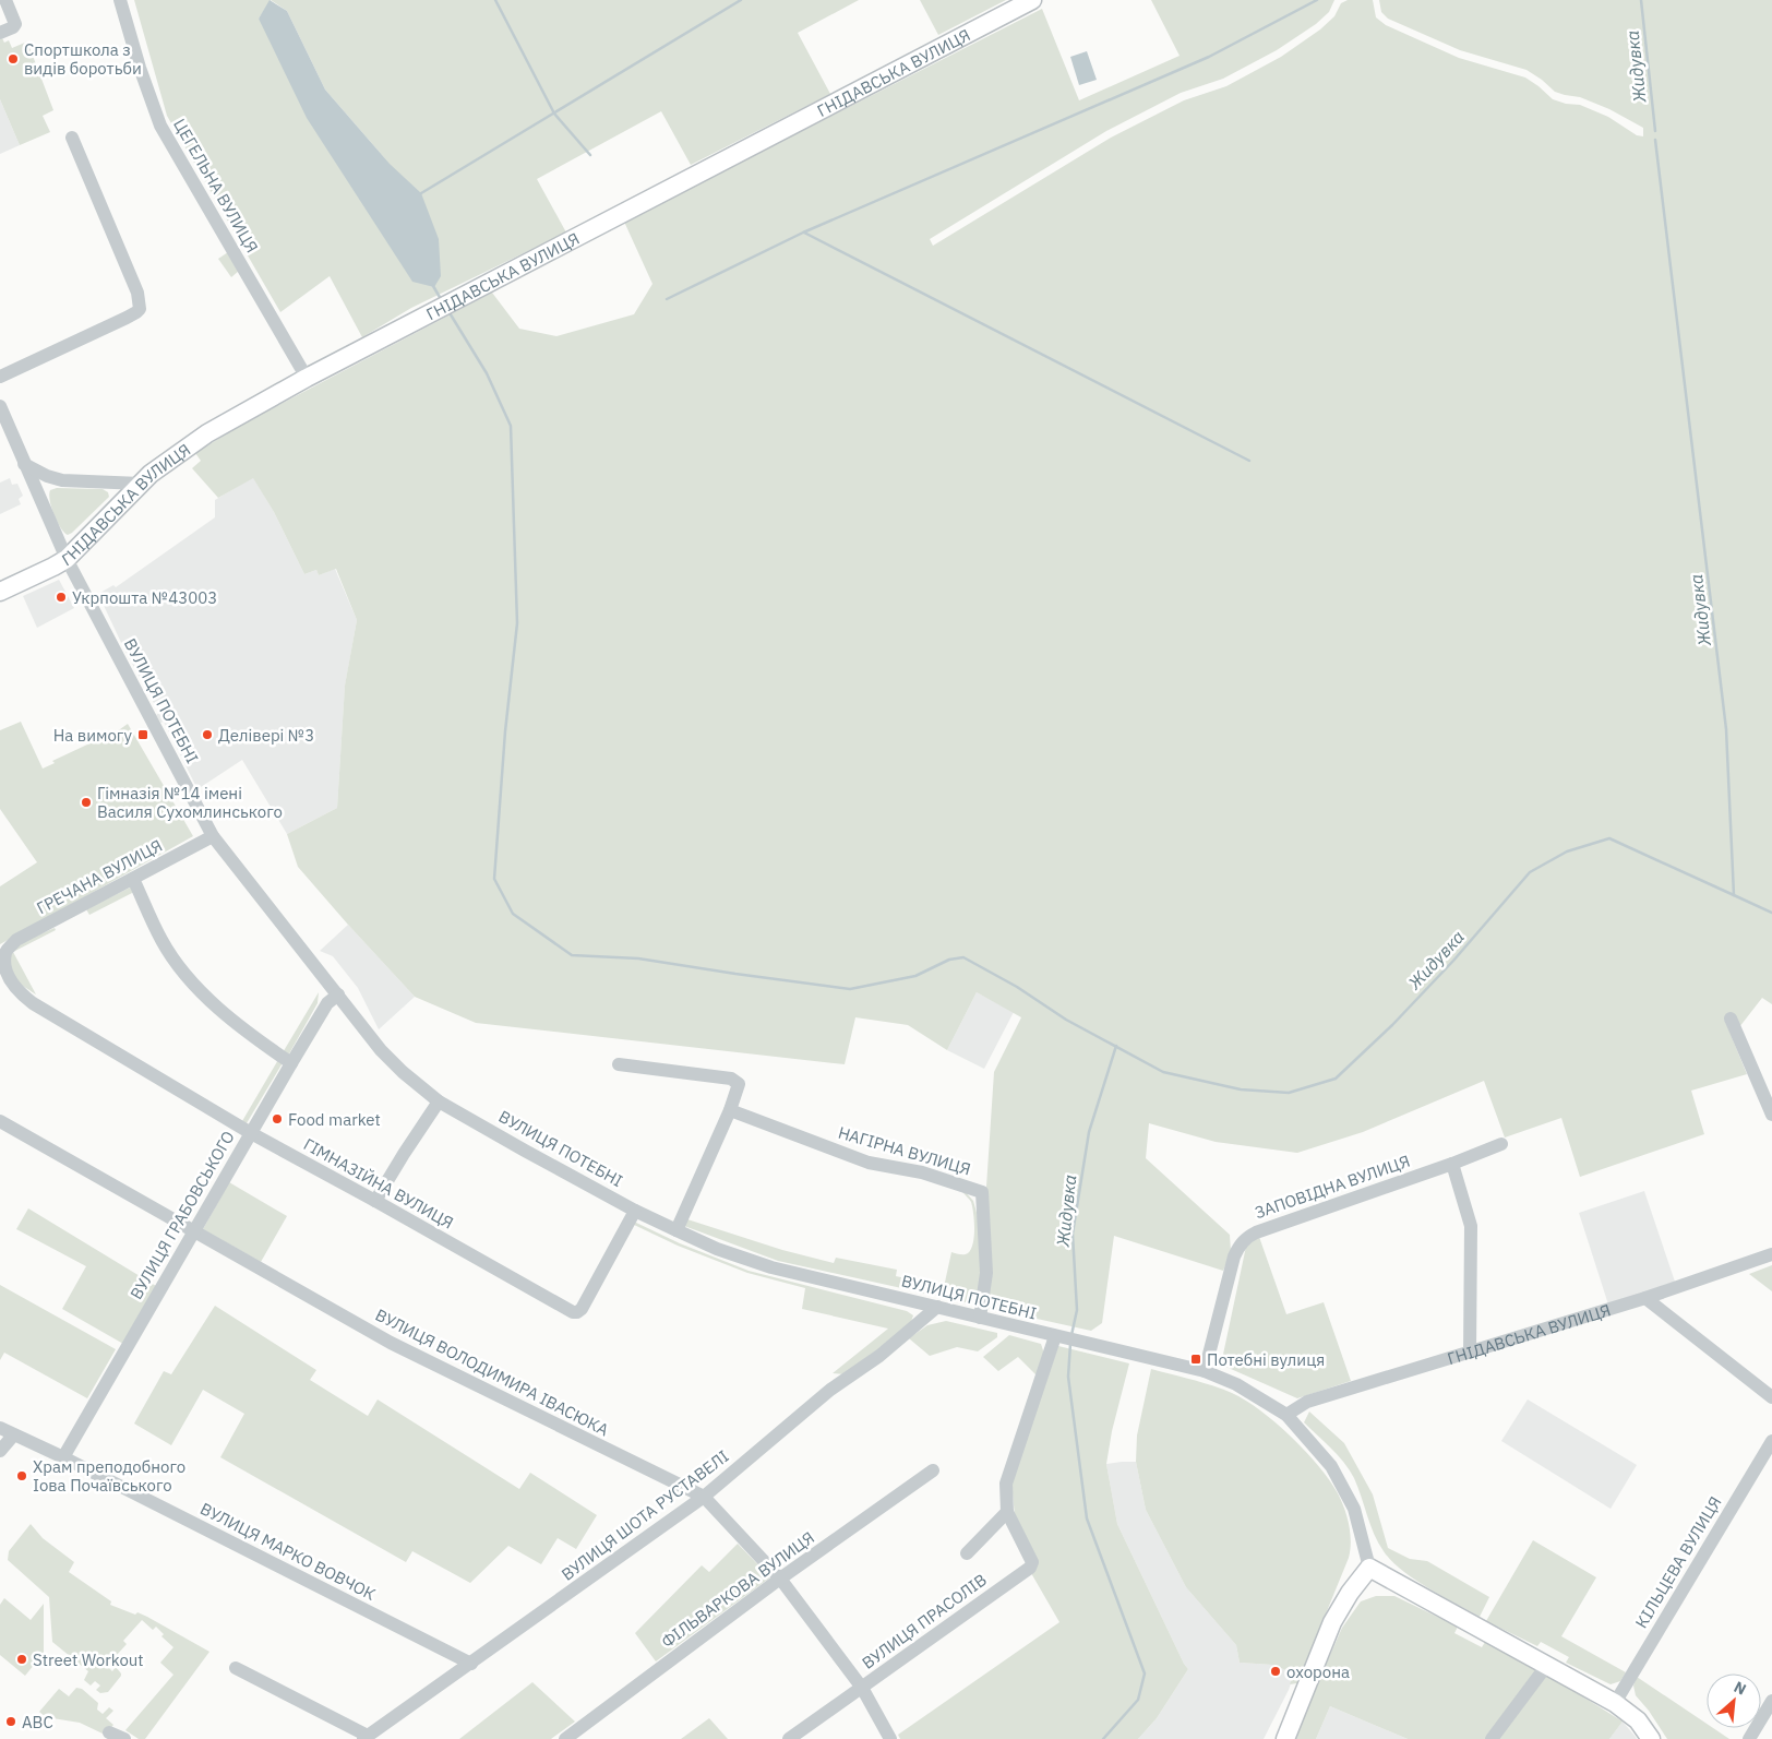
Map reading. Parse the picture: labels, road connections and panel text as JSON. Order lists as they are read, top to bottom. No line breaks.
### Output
{"streets":{"main road":["ГНІДАВСЬКА ВУЛИЦЯ"],"street":["ЦЕГЕЛЬНА ВУЛИЦЯ","ВУЛИЦЯ ПОТЕБНІ","ГРЕЧАНА ВУЛИЦЯ","НАГІРНА ВУЛИЦЯ","ГІМНАЗІЙНА ВУЛИЦЯ","ЗАПОВІДНА ВУЛИЦЯ","ВУЛИЦЯ ГРАБОВСЬКОГО","ВУЛИЦЯ ВОЛОДИМИРА ІВАСЮКА","ВУЛИЦЯ ШОТА РУСТАВЕЛІ","ВУЛИЦЯ МАРКО ВОВЧОК","КІЛЬЦЕВА ВУЛИЦЯ","ФІЛЬВАРКОВА ВУЛИЦЯ","ВУЛИЦЯ ПРАСОЛІВ"]},"crossings":[["ГНІДАВСЬКА ВУЛИЦЯ","ЦЕГЕЛЬНА ВУЛИЦЯ"],["ГНІДАВСЬКА ВУЛИЦЯ","ВУЛИЦЯ ПОТЕБНІ"],["ВУЛИЦЯ ПОТЕБНІ","ГРЕЧАНА ВУЛИЦЯ"],["ВУЛИЦЯ ПОТЕБНІ","НАГІРНА ВУЛИЦЯ"],["ВУЛИЦЯ ПОТЕБНІ","ГІМНАЗІЙНА ВУЛИЦЯ"],["ВУЛИЦЯ ПОТЕБНІ","ЗАПОВІДНА ВУЛИЦЯ"],["ВУЛИЦЯ ПОТЕБНІ","ВУЛИЦЯ ГРАБОВСЬКОГО"],["ВУЛИЦЯ ПОТЕБНІ","ВУЛИЦЯ ШОТА РУСТАВЕЛІ"],["ГРЕЧАНА ВУЛИЦЯ","ГІМНАЗІЙНА ВУЛИЦЯ"],["ГІМНАЗІЙНА ВУЛИЦЯ","ВУЛИЦЯ ГРАБОВСЬКОГО"],["ВУЛИЦЯ ГРАБОВСЬКОГО","ВУЛИЦЯ ВОЛОДИМИРА ІВАСЮКА"],["ВУЛИЦЯ ГРАБОВСЬКОГО","ВУЛИЦЯ МАРКО ВОВЧОК"],["ВУЛИЦЯ ВОЛОДИМИРА ІВАСЮКА","ВУЛИЦЯ ШОТА РУСТАВЕЛІ"],["ВУЛИЦЯ ВОЛОДИМИРА ІВАСЮКА","ФІЛЬВАРКОВА ВУЛИЦЯ"],["ВУЛИЦЯ ВОЛОДИМИРА ІВАСЮКА","ВУЛИЦЯ ПРАСОЛІВ"],["ВУЛИЦЯ ШОТА РУСТАВЕЛІ","ВУЛИЦЯ МАРКО ВОВЧОК"]],"water":["Жидувка"],"places":{"other":["Спортшкола з видів боротьби","Укрпошта №43003","Делівері №3","Гімназія №14 імені Василя Сухомлинського","Food market","Храм преподобного Іова Почаївського","Street Workout","охорона","АВС"],"transit":["На вимогу","Потебні вулиця"]},"north":"top right"}
